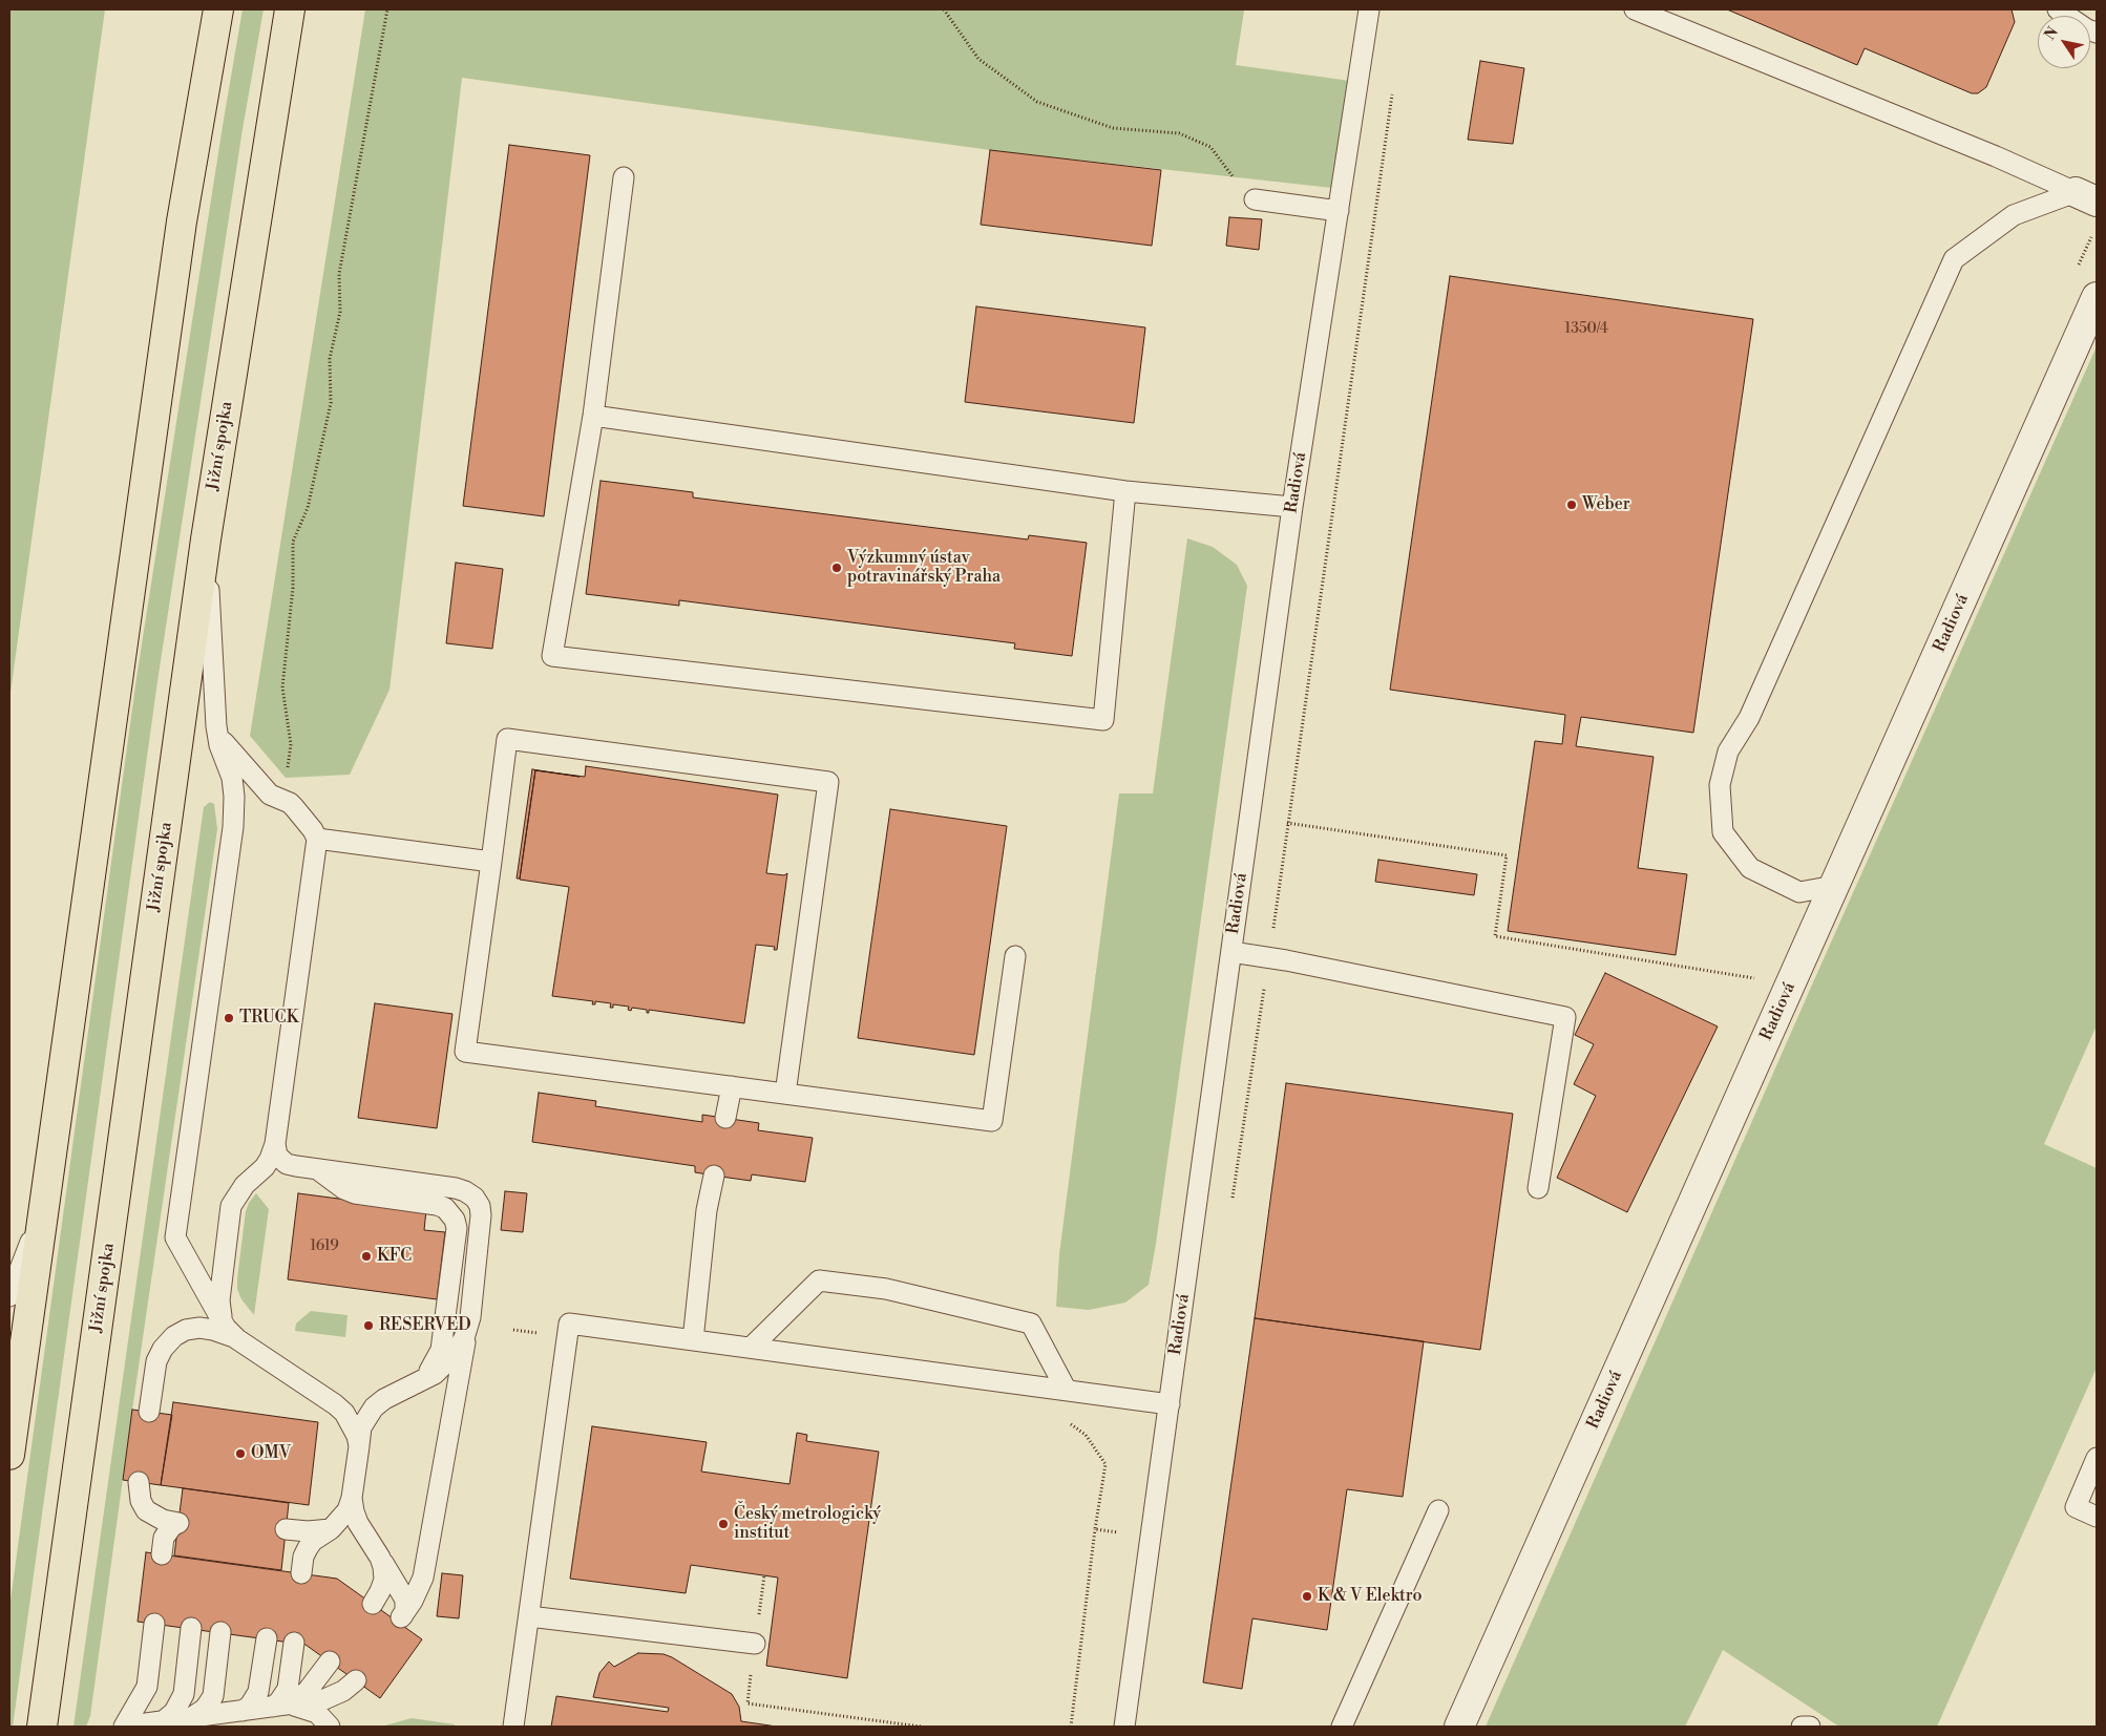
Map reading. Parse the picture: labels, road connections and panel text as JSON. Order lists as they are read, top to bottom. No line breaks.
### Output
{"streets":{"highway":["Jižní spojka"],"street":["Radiová"]},"places":["Weber","Výzkumný ústav potravinářský Praha","TRUCK","KFC","RESERVED","OMV","Český metrologický institut","K & V Elektro"],"house_numbers":["1350/4","1619"],"north":"top left"}
